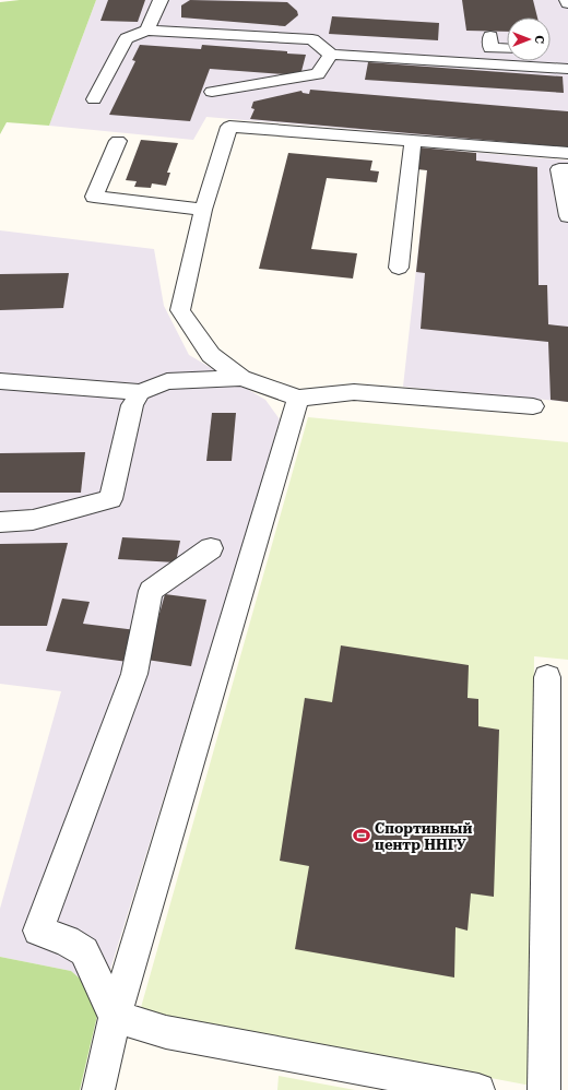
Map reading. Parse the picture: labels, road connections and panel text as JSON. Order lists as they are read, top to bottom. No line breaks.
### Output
{"places":{"sports":["Спортивный центр ННГУ"]},"north":"right"}
